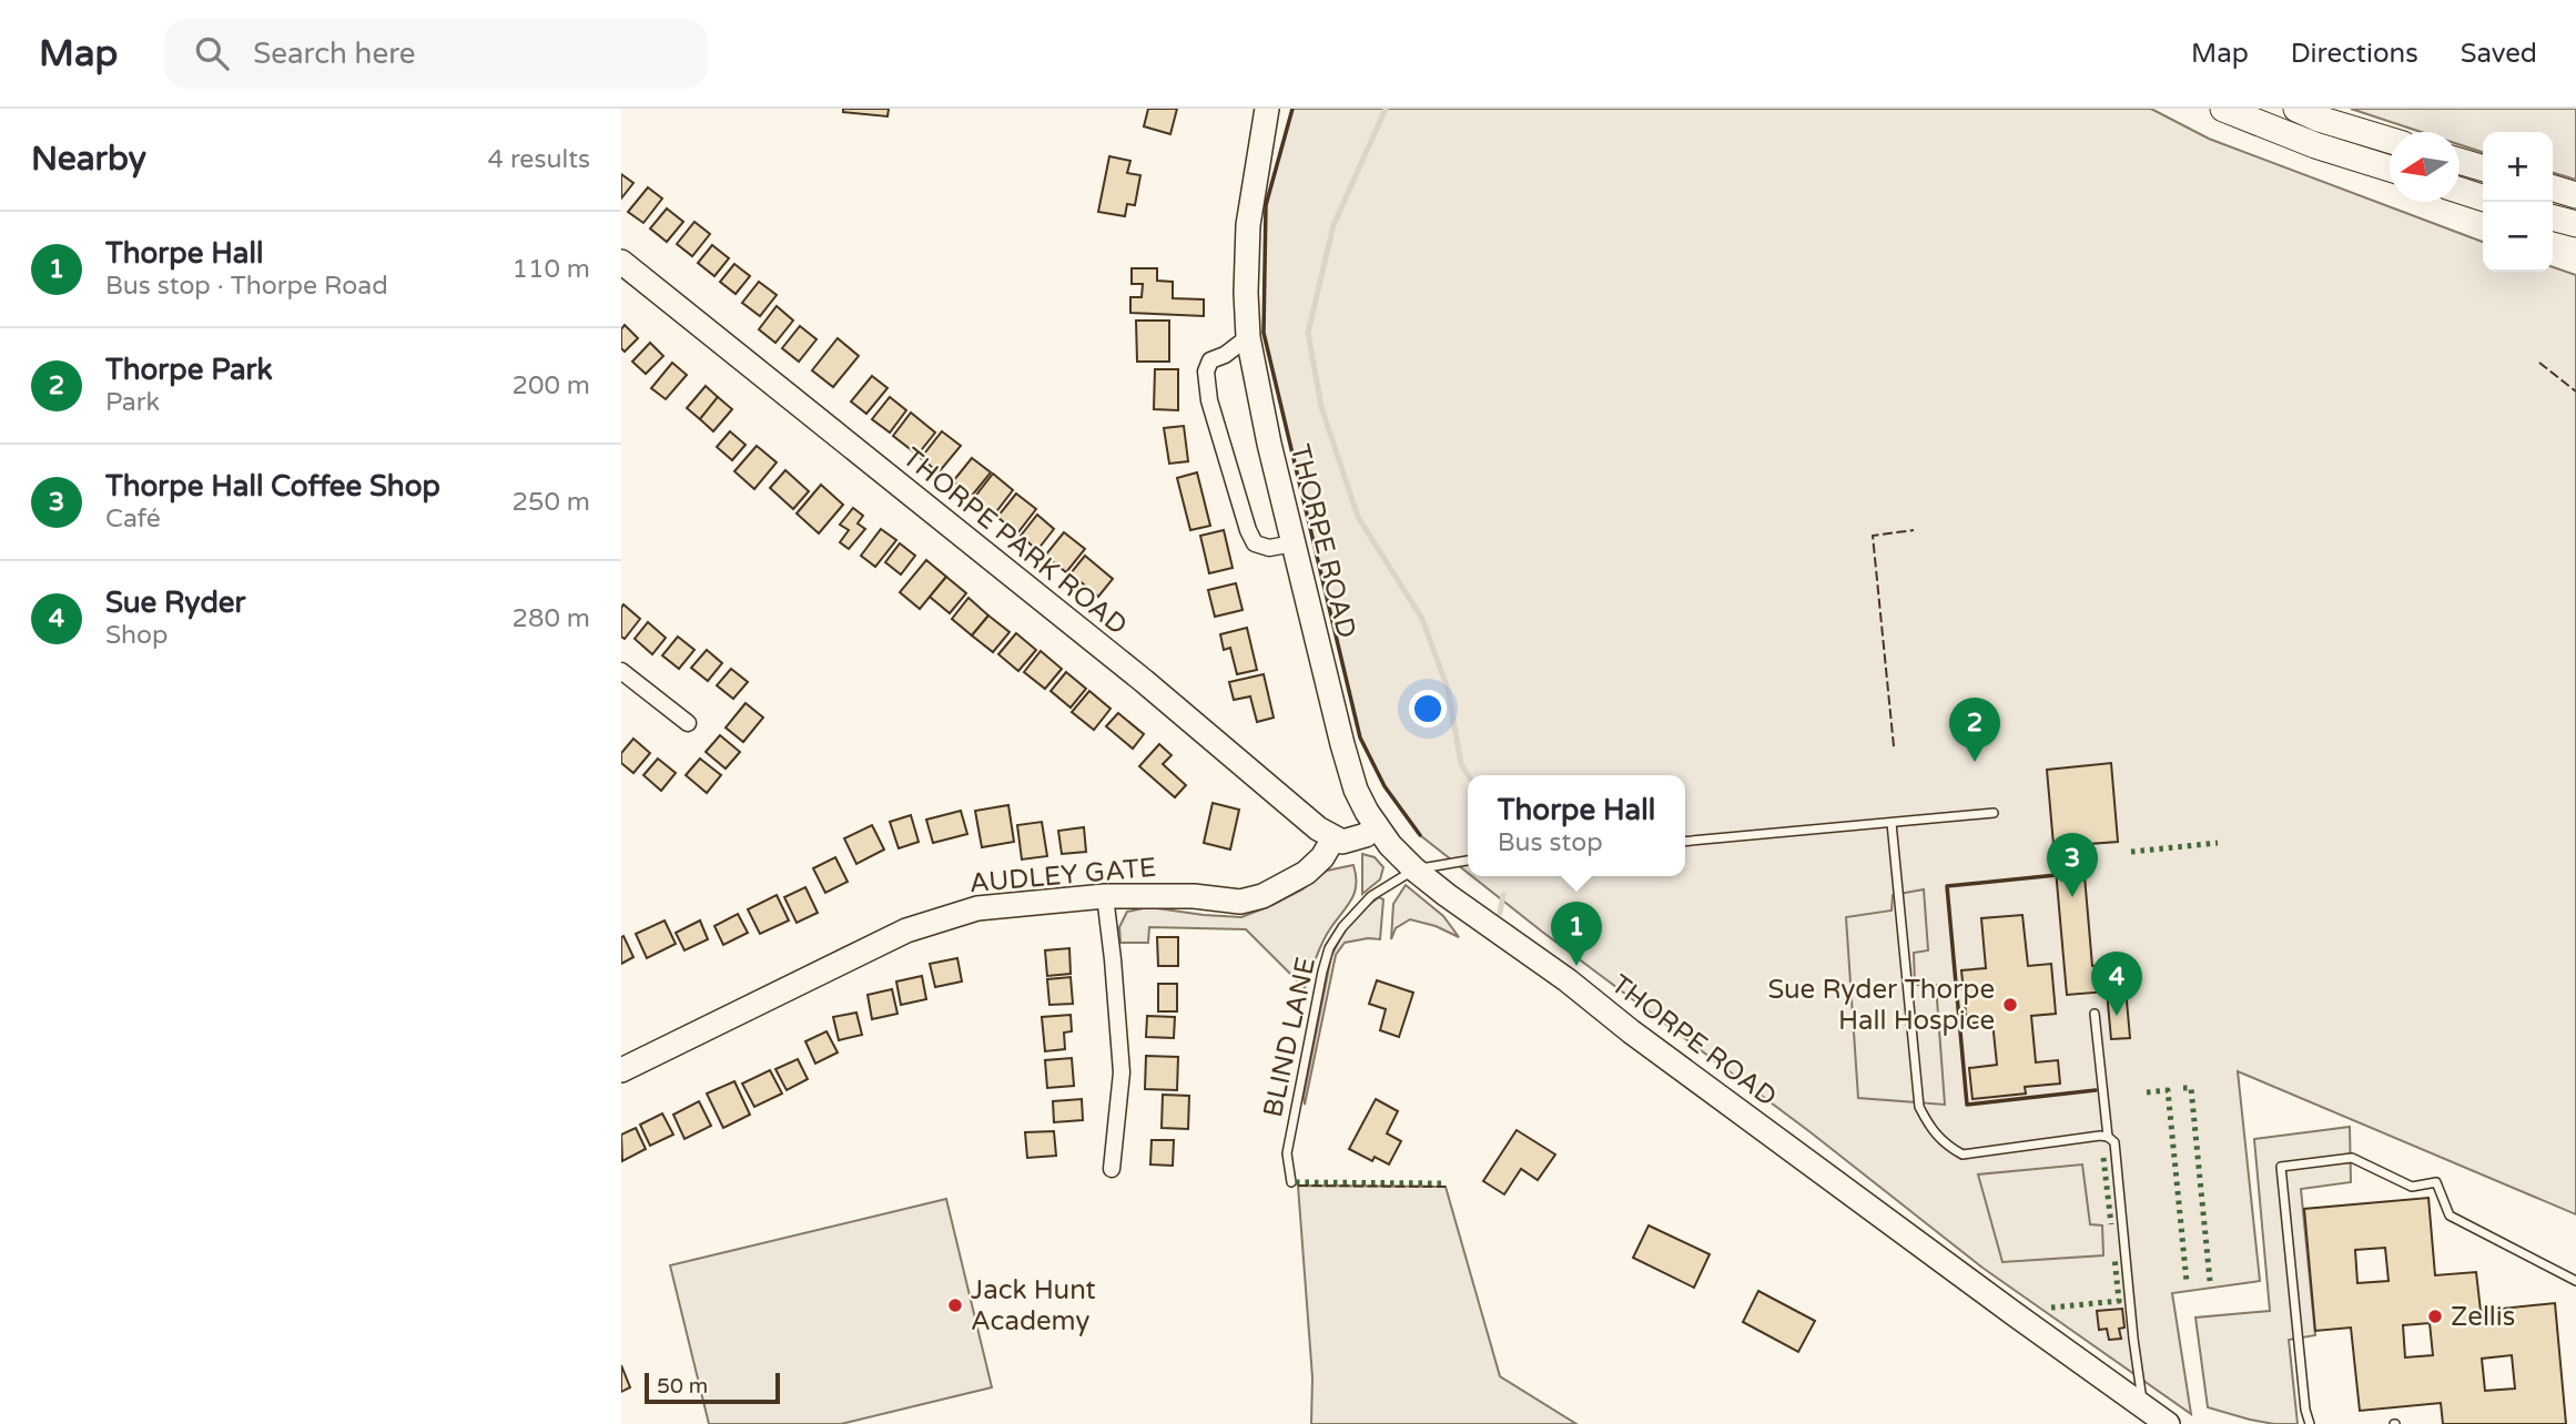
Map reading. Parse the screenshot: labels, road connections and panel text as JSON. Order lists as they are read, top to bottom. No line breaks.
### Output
{"streets":{"street":["THORPE PARK ROAD","THORPE ROAD","AUDLEY GATE"],"lane":["BLIND LANE"]},"crossings":[["THORPE PARK ROAD","AUDLEY GATE"],["THORPE ROAD","BLIND LANE"]],"places":["Sue Ryder Thorpe Hall Hospice","Jack Hunt Academy","Zellis"],"scale_bar":"50 m","north":"left","page":{"header":"Map","search":"Search here","nav":["Map","Directions","Saved"],"heading":["Nearby","4 results"],"map_buttons":["+","−"],"list":[{"mark":"1","name":"Thorpe Hall","note":"Bus stop · Thorpe Road","value":"110 m"},{"mark":"2","name":"Thorpe Park","note":"Park","value":"200 m"},{"mark":"3","name":"Thorpe Hall Coffee Shop","note":"Café","value":"250 m"},{"mark":"4","name":"Sue Ryder","note":"Shop","value":"280 m"}],"pins":["2","3","1","4"],"popup":["Thorpe Hall","Bus stop"],"scale":"50 m"}}
